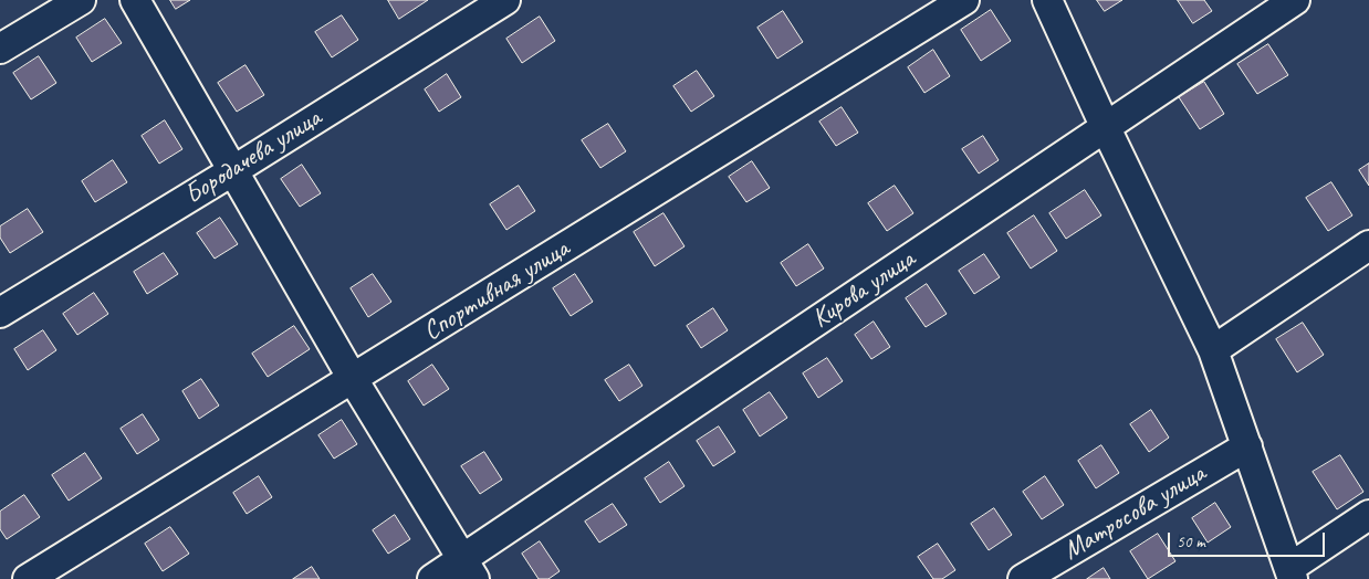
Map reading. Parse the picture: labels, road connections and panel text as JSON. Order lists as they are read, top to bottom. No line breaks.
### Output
{"streets":{"street":["Бородачева улица","Кирова улица","Спортивная улица","Матросова улица"]},"scale_bar":"50 m"}
